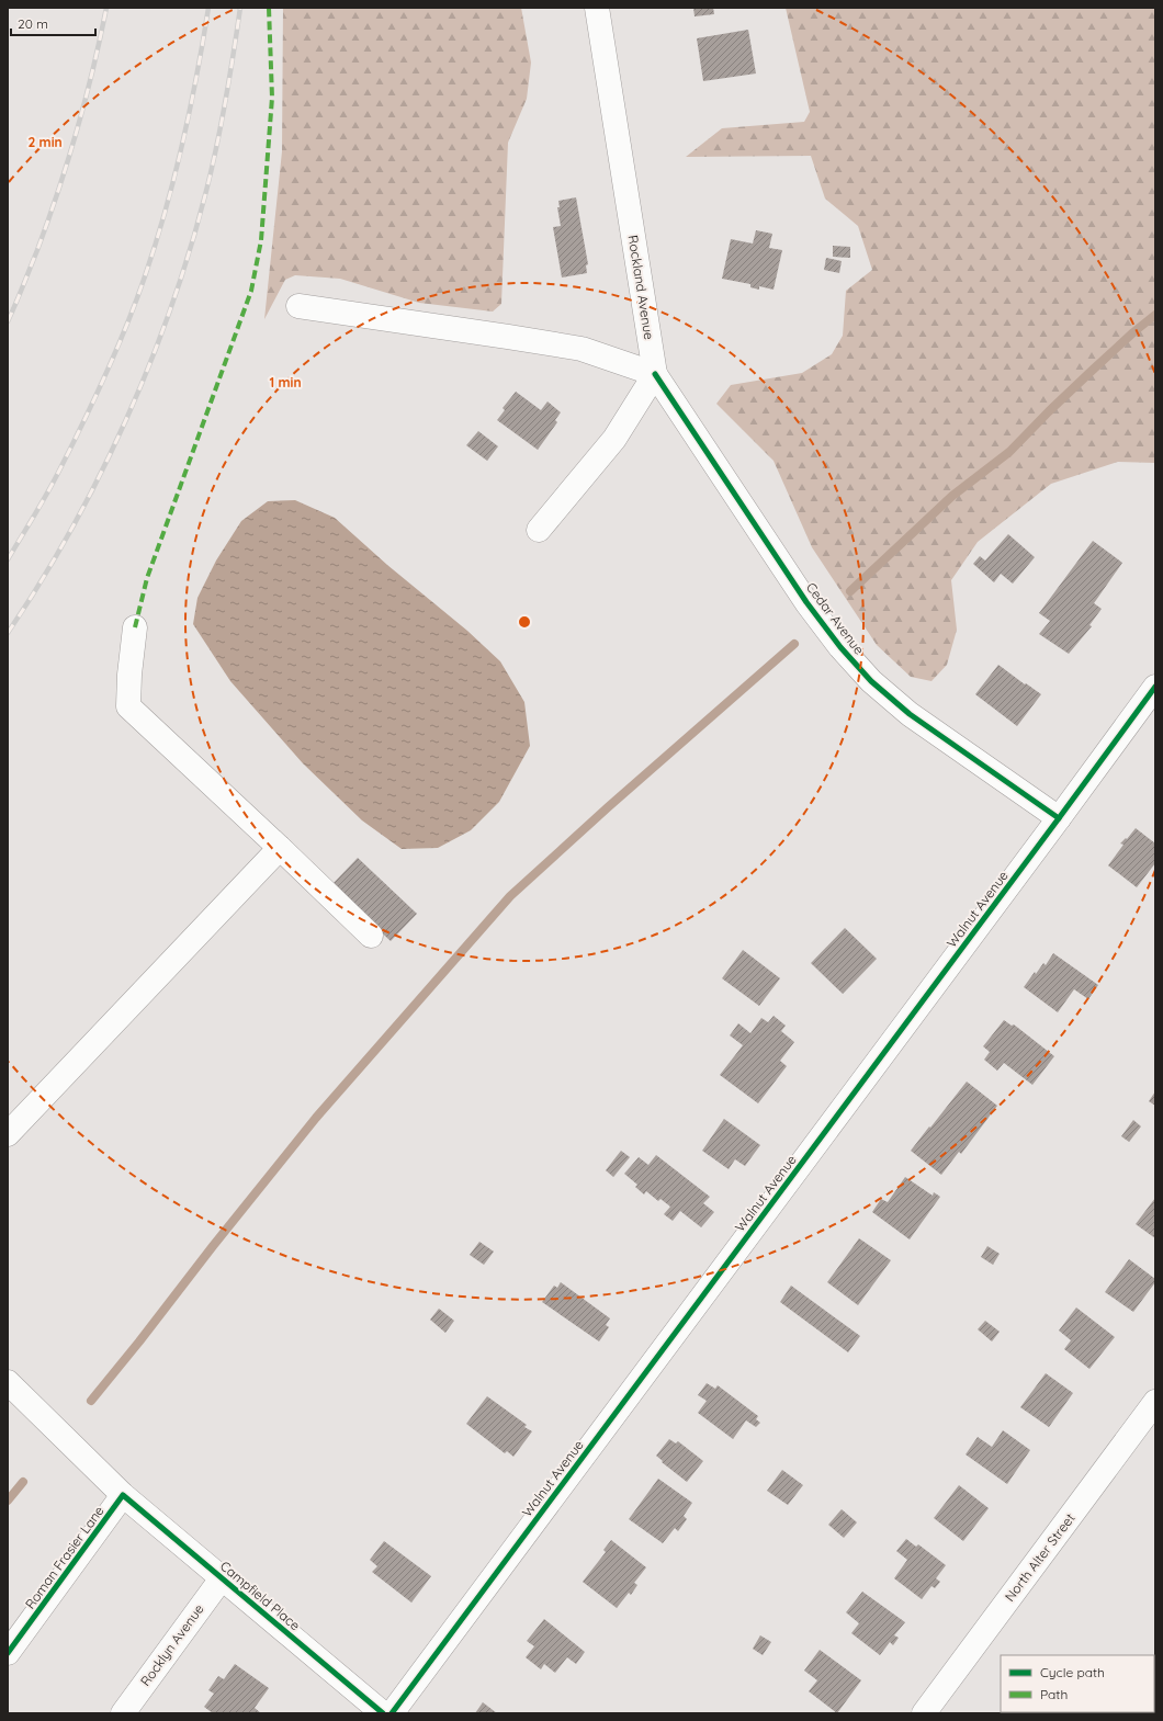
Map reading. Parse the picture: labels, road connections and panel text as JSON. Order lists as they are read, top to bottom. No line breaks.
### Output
{"streets":{"street":["Rockland Avenue","Cedar Avenue","Walnut Avenue","Roman Frasier Lane","North Alter Street","Campfield Place","Rocklyn Avenue"]},"crossings":[["Rockland Avenue","Cedar Avenue"],["Cedar Avenue","Walnut Avenue"],["Roman Frasier Lane","Campfield Place"],["Campfield Place","Rocklyn Avenue"]],"legend":["Cycle path","Path"],"scale_bar":"20 m","rings":["2 min","1 min"]}
